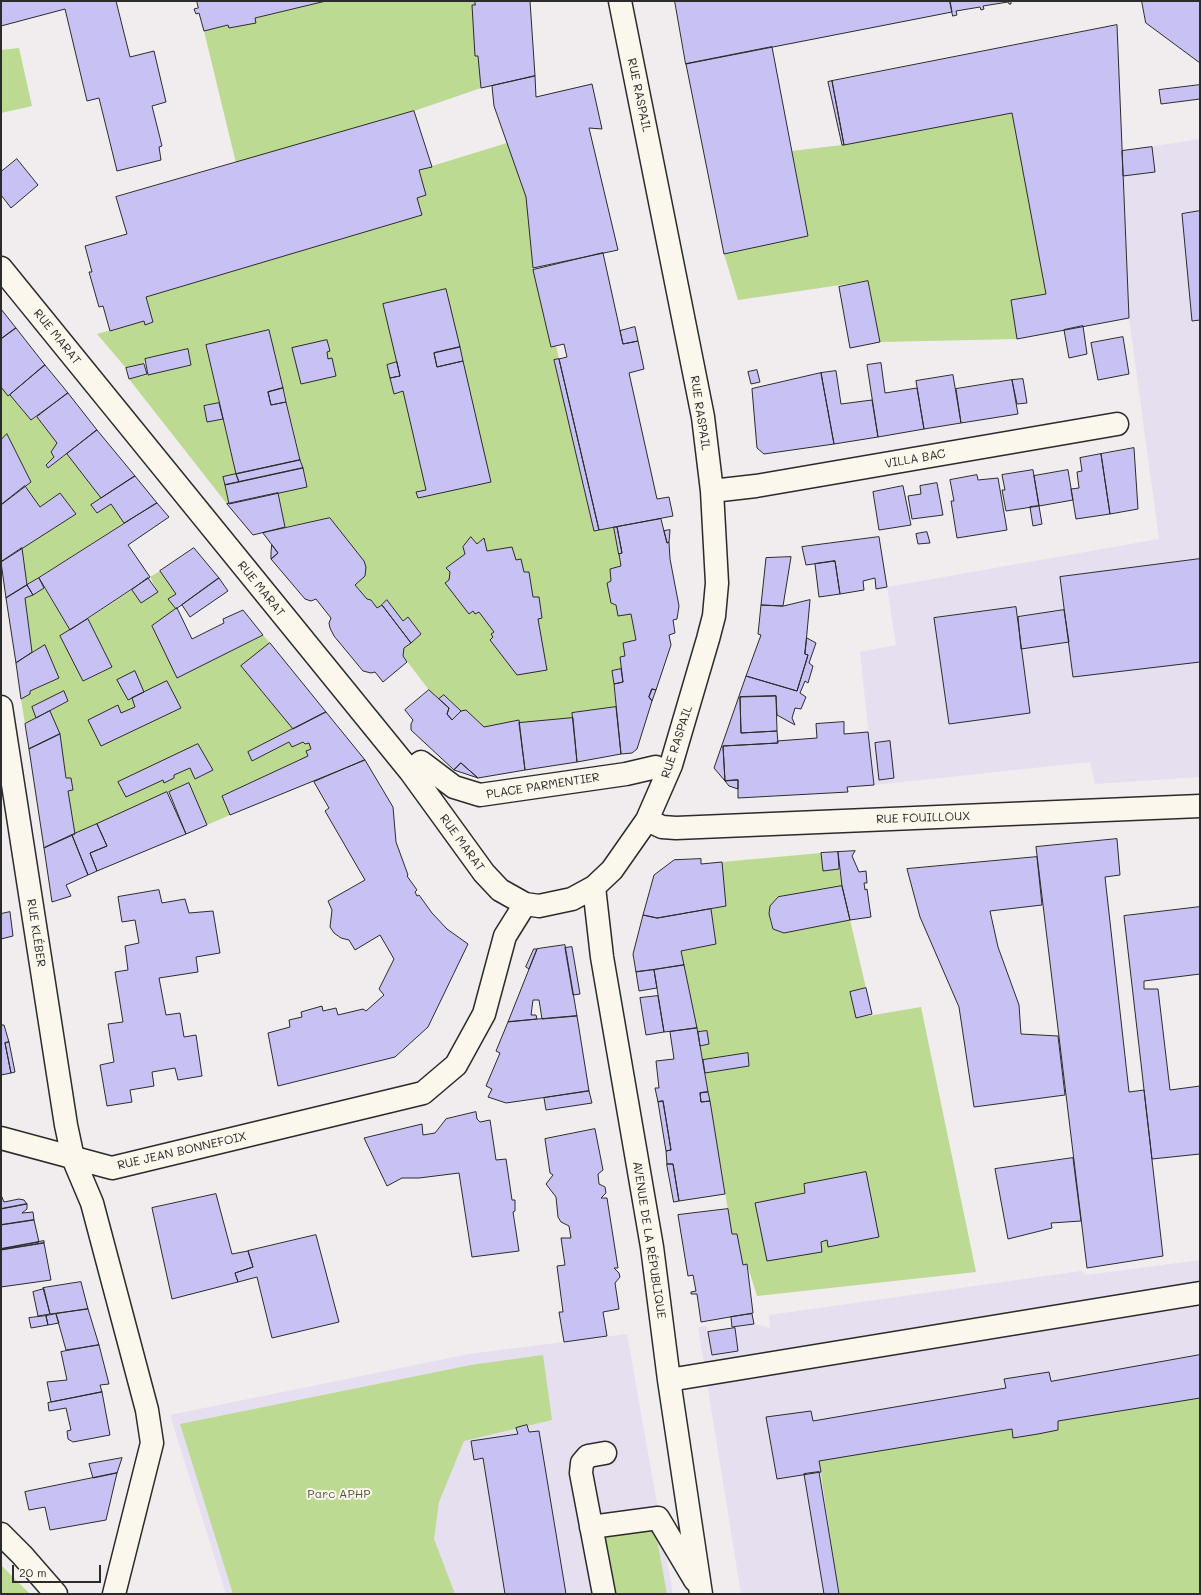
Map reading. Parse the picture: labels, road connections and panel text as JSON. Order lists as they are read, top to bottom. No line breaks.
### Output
{"streets":{"street":["RUE RASPAIL","RUE MARAT","VILLA BAC","PLACE PARMENTIER","RUE FOUILLOUX","RUE KLÉBER","RUE JEAN BONNEFOIX","AVENUE DE LA RÉPUBLIQUE"]},"crossings":[["RUE RASPAIL","VILLA BAC"],["RUE RASPAIL","PLACE PARMENTIER"],["RUE RASPAIL","RUE FOUILLOUX"],["RUE RASPAIL","AVENUE DE LA RÉPUBLIQUE"],["RUE MARAT","RUE JEAN BONNEFOIX"],["RUE KLÉBER","RUE JEAN BONNEFOIX"]],"parks":["Parc APHP"],"scale_bar":"20 m"}
